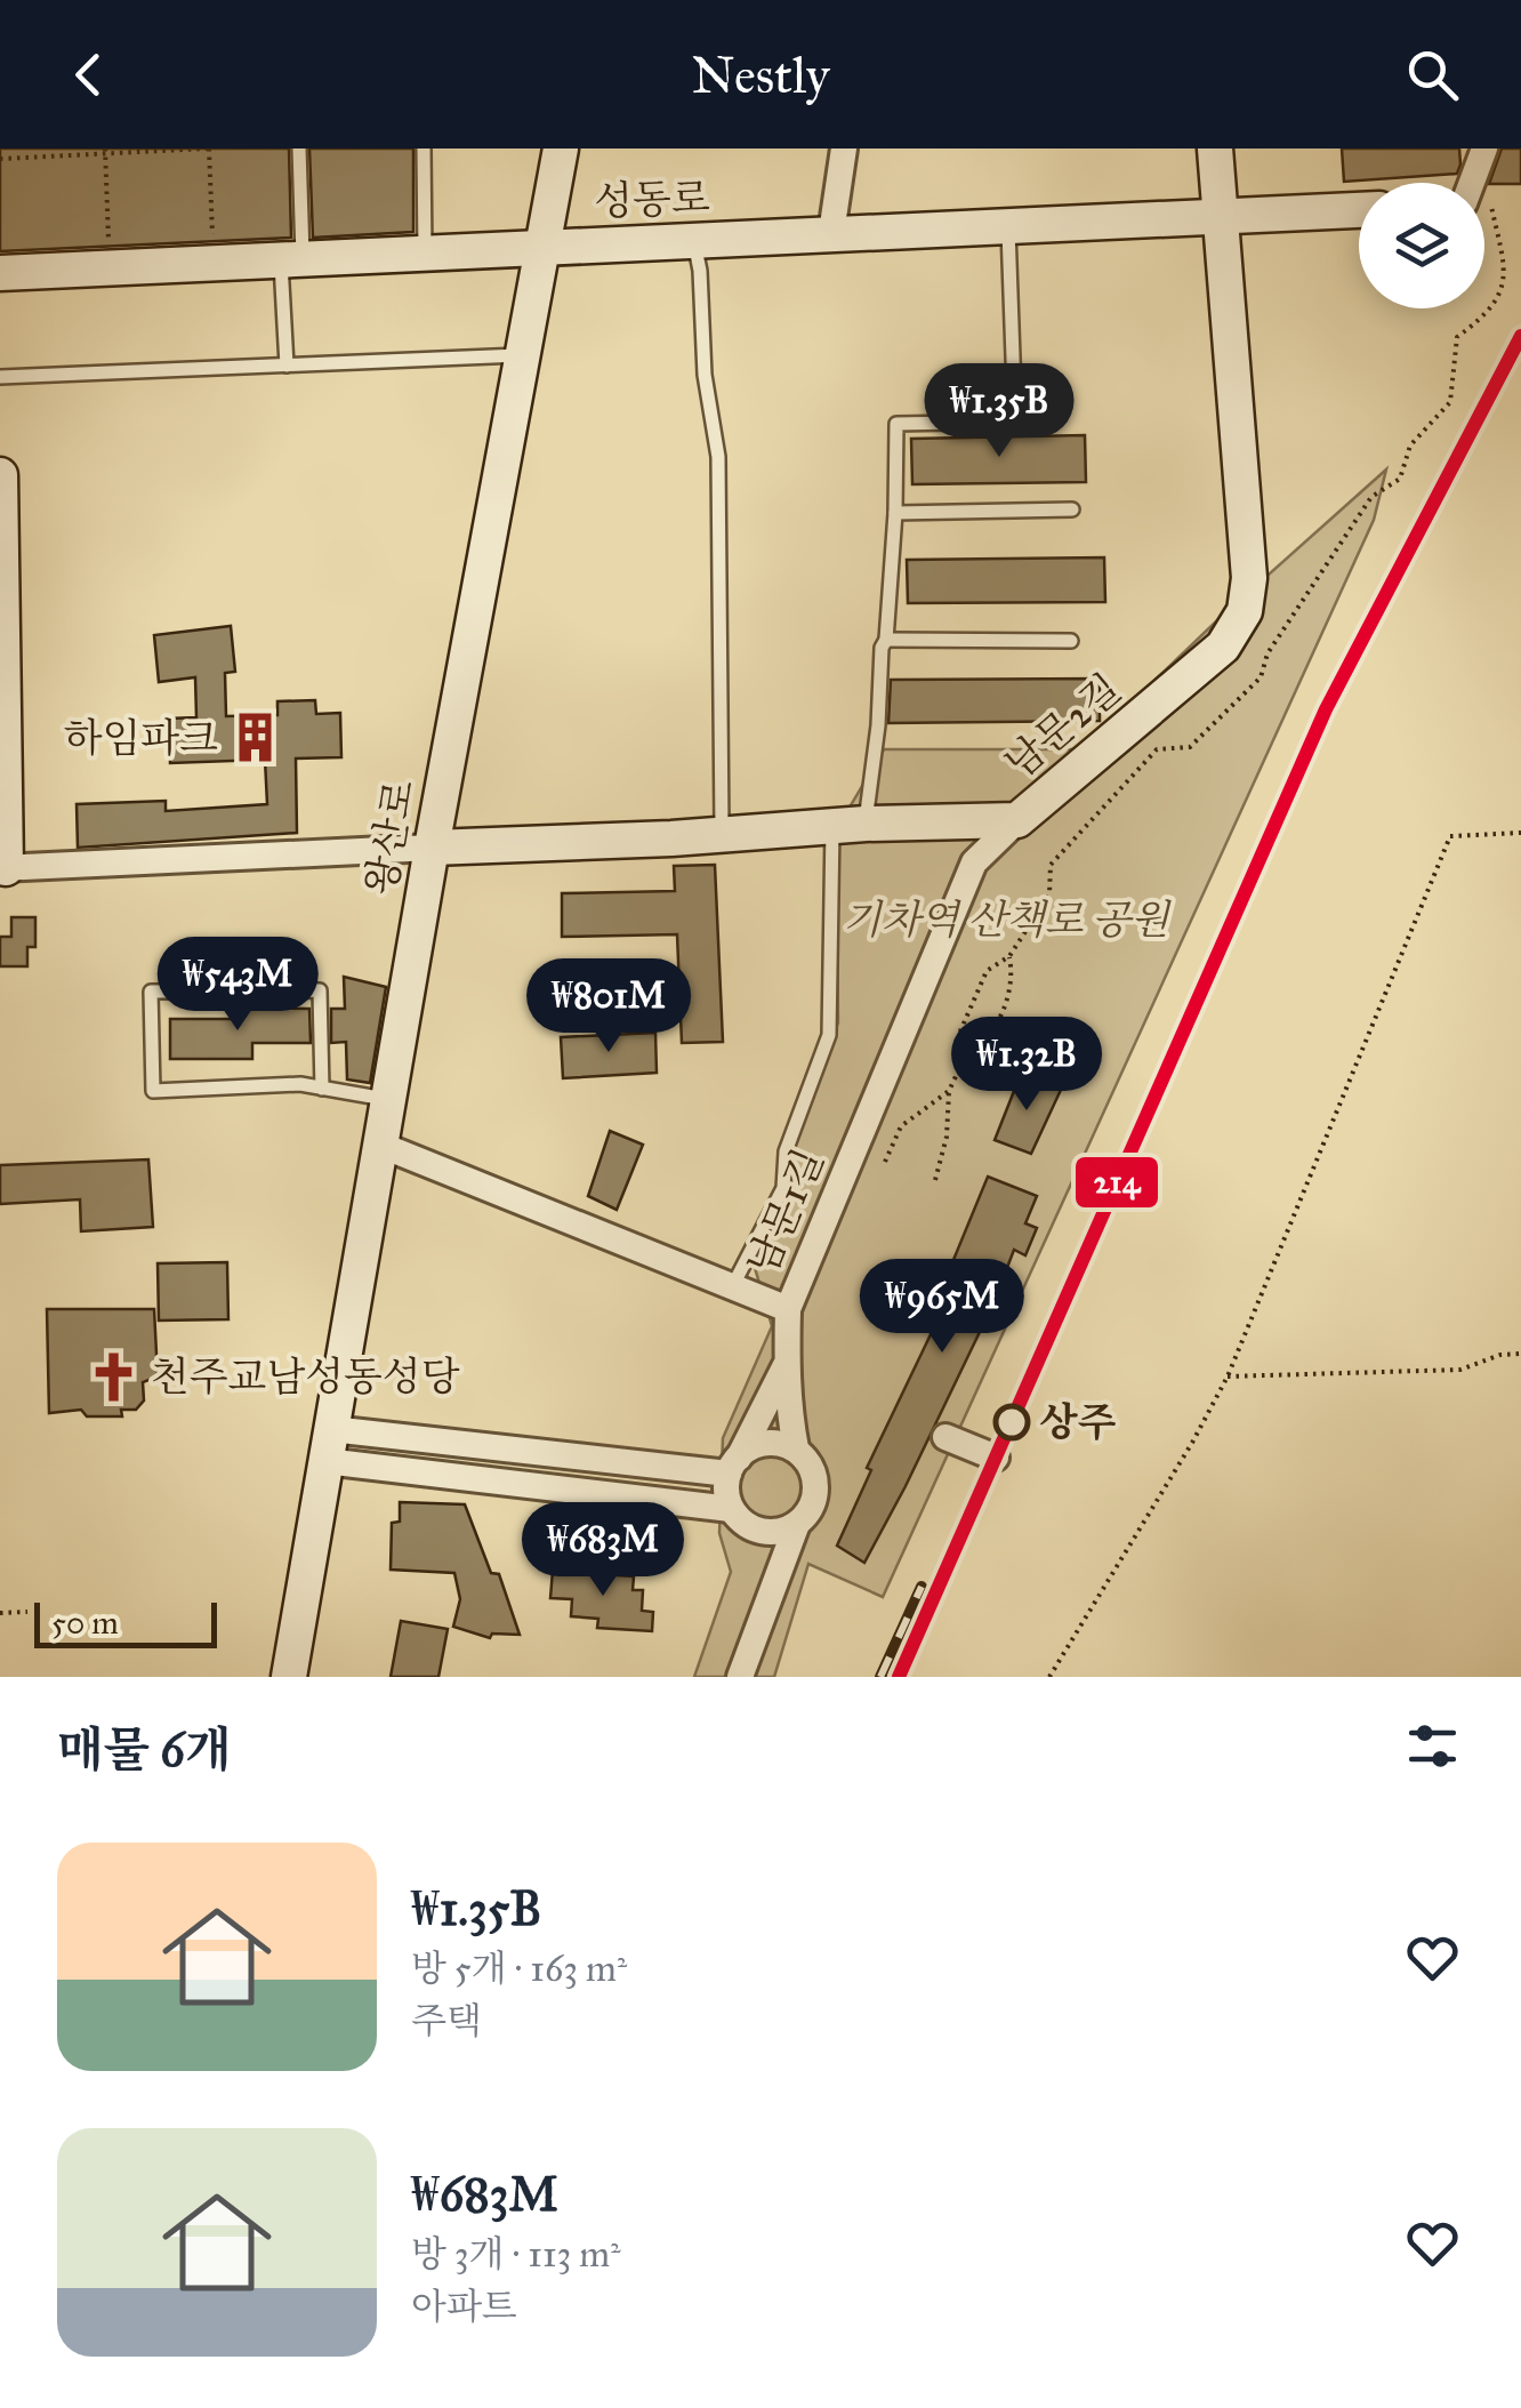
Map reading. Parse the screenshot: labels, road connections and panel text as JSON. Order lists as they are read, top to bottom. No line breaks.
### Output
{"streets":{"street":["성동로","남문2길","왕산로","남문1길"]},"crossings":[["성동로","남문2길"],["성동로","왕산로"],["남문2길","왕산로"],["남문2길","남문1길"],["왕산로","남문1길"]],"parks":["기차역 산책로 공원"],"places":{"building":["하임파크"],"church":["천주교남성동성당"],"other":["상주"]},"lines":["transit line 214"],"scale_bar":"50 m","page":{"header":"Nestly","price":["₩1.35B","₩543M","₩801M","₩1.32B","₩965M","₩683M"],"scale":"50 m","heading":"매물 6개","list":[{"name":"₩1.35B","note":"방 5개 · 163 m² · 주택"},{"name":"₩683M","note":"방 3개 · 113 m² · 아파트"}]}}
